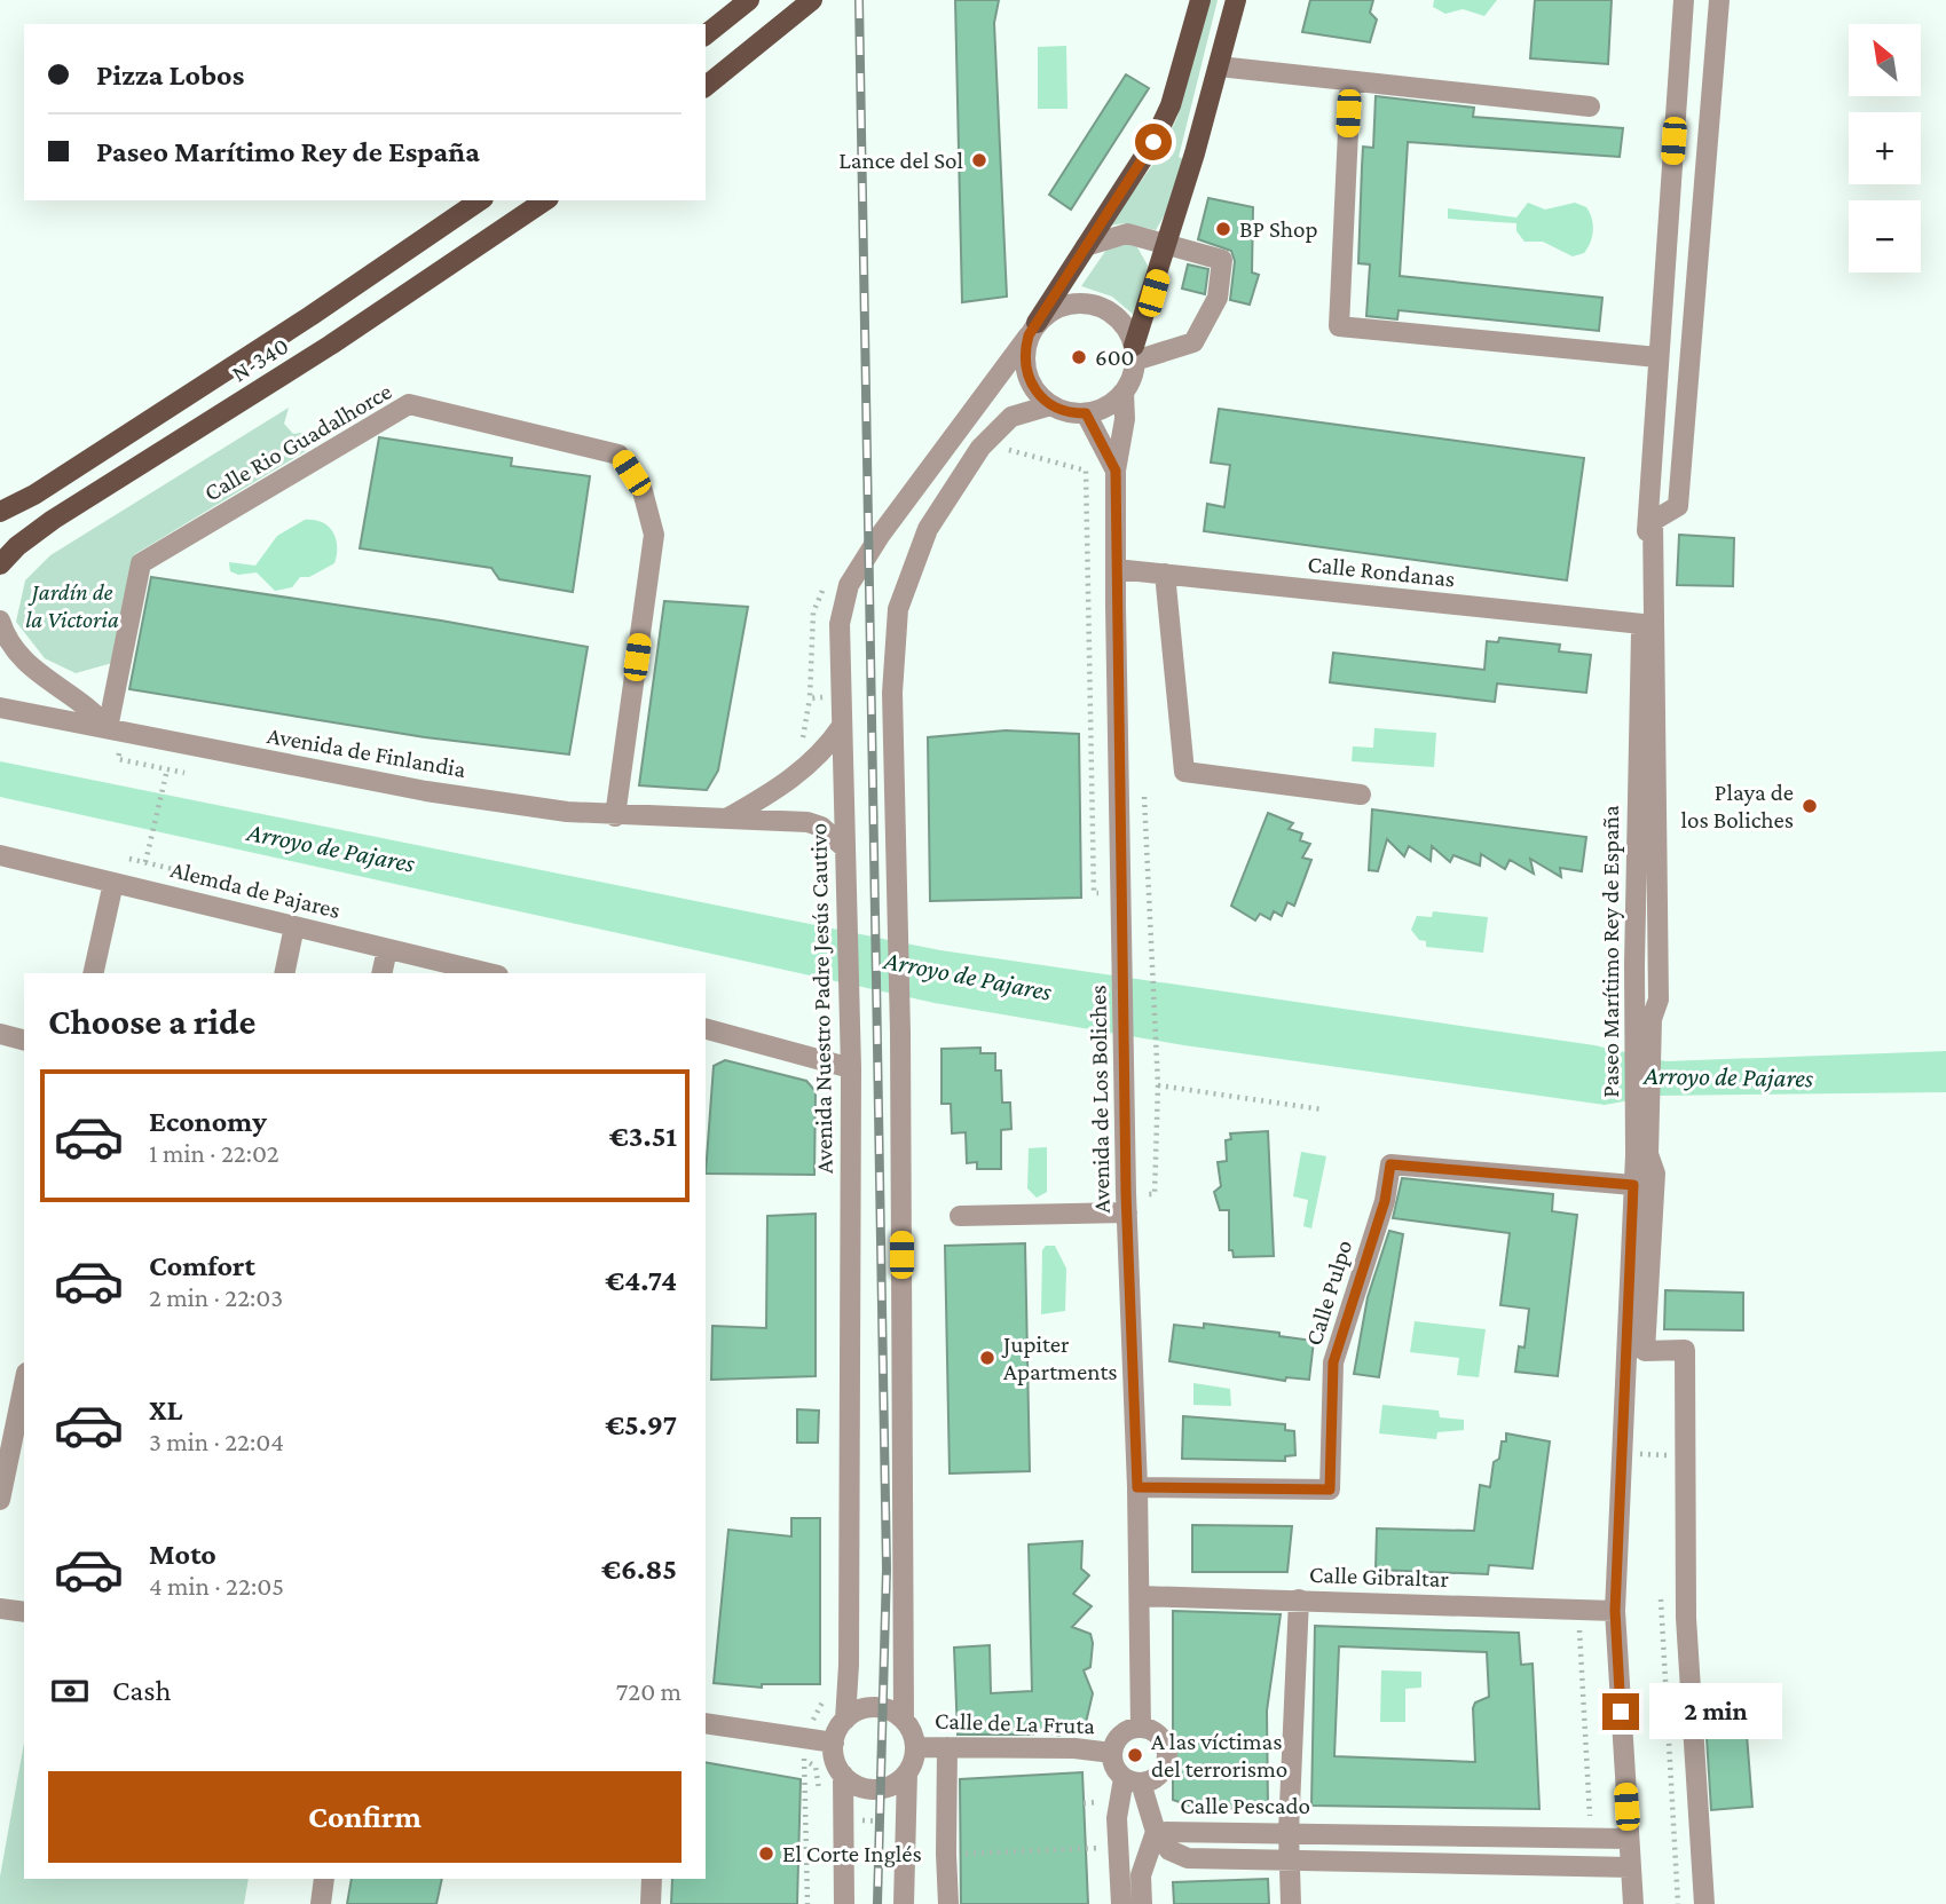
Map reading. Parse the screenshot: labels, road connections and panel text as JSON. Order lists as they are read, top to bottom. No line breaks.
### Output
{"streets":{"main road":["N-340"],"street":["Calle Rio Guadalhorce","Calle Rondanas","Avenida de Finlandia","Alemda de Pajares","Paseo Marítimo Rey de España","Avenida Nuestro Padre Jesús Cautivo","Avenida de Los Boliches","Calle Pulpo","Calle Gibraltar","Calle de La Fruta","Calle Pescado"]},"crossings":[["Calle Rio Guadalhorce","Avenida de Finlandia"],["Calle Rondanas","Paseo Marítimo Rey de España"],["Calle Rondanas","Avenida de Los Boliches"],["Avenida de Finlandia","Avenida Nuestro Padre Jesús Cautivo"],["Paseo Marítimo Rey de España","Calle Pulpo"],["Paseo Marítimo Rey de España","Calle Gibraltar"],["Paseo Marítimo Rey de España","Calle Pescado"],["Avenida Nuestro Padre Jesús Cautivo","Avenida de Los Boliches"],["Avenida Nuestro Padre Jesús Cautivo","Calle de La Fruta"],["Avenida de Los Boliches","Calle Pulpo"],["Avenida de Los Boliches","Calle Gibraltar"],["Avenida de Los Boliches","Calle de La Fruta"]],"water":["Arroyo de Pajares"],"parks":["Jardín de la Victoria"],"places":["Lance del Sol","BP Shop","600","Playa de los Boliches","Jupiter Apartments","A las víctimas del terrorismo","El Corte Inglés"],"north":"top left","page":{"map_buttons":["+","−"],"banner":["Pizza Lobos","Paseo Marítimo Rey de España"],"heading":"Choose a ride","list":[{"name":"Economy","note":"1 min · 22:02","value":"€3.51"},{"name":"Comfort","note":"2 min · 22:03","value":"€4.74"},{"name":"XL","note":"3 min · 22:04","value":"€5.97"},{"name":"Moto","note":"4 min · 22:05","value":"€6.85"}],"pay":["Cash","720 m"],"bubble":"2 min","buttons":"Confirm"}}
